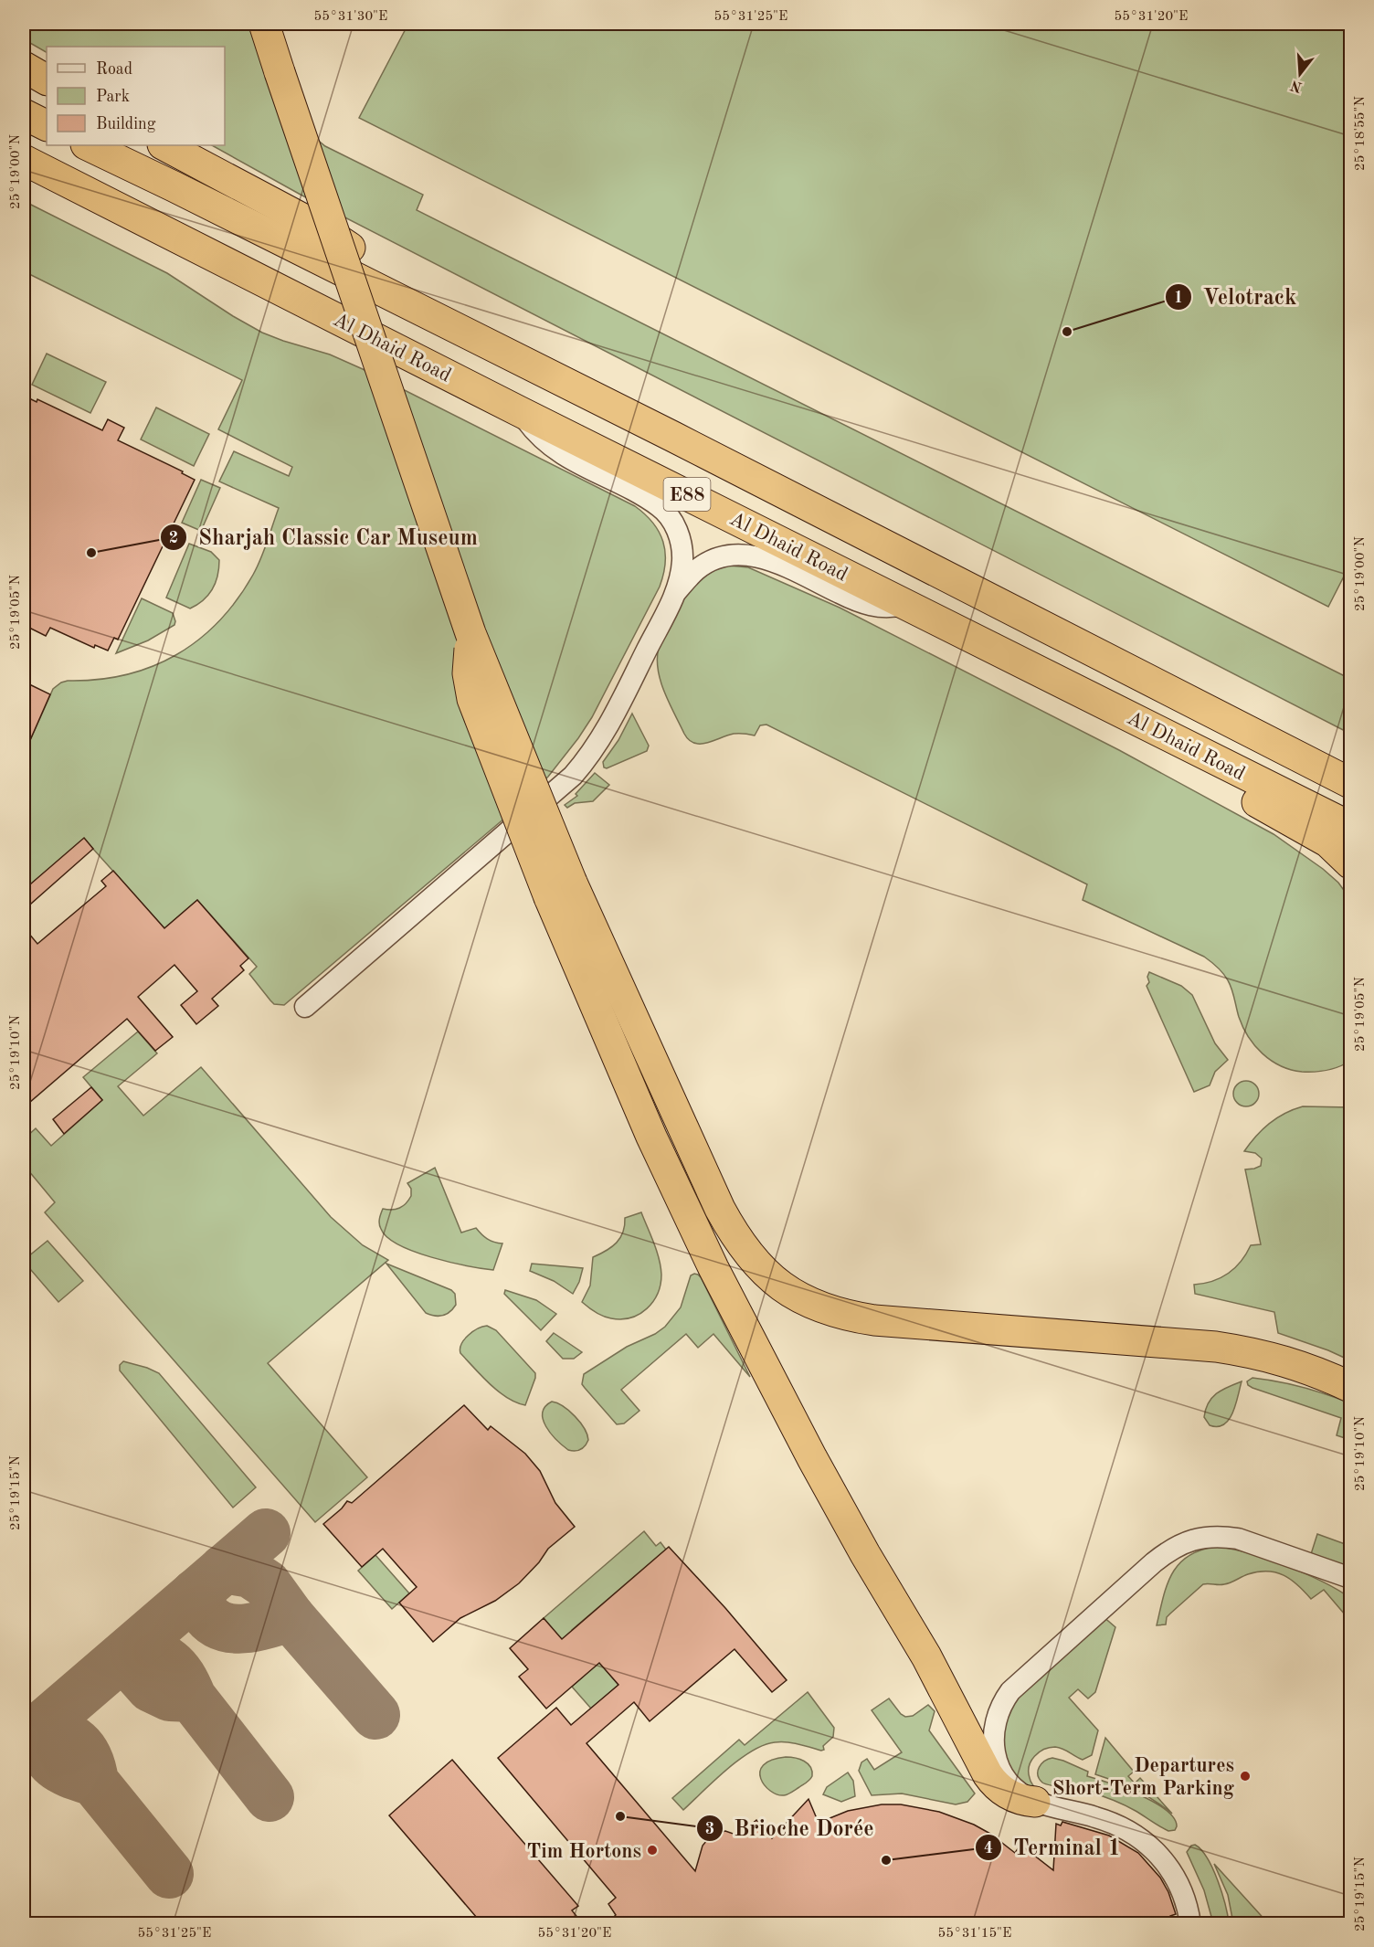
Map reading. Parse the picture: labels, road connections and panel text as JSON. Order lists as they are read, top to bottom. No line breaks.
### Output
{"streets":{"highway":["Al Dhaid Road","E88"]},"places":["Velotrack","Sharjah Classic Car Museum","Departures Short-Term Parking","Brioche Dorée","Tim Hortons","Terminal 1"],"legend":["Road","Park","Building"],"north":"bottom","coordinates":["55°31'30\"E","55°31'25\"E","55°31'20\"E","25°18'55\"N","25°19'00\"N","25°19'05\"N","25°19'10\"N","25°19'15\"N","55°31'15\"E"]}
